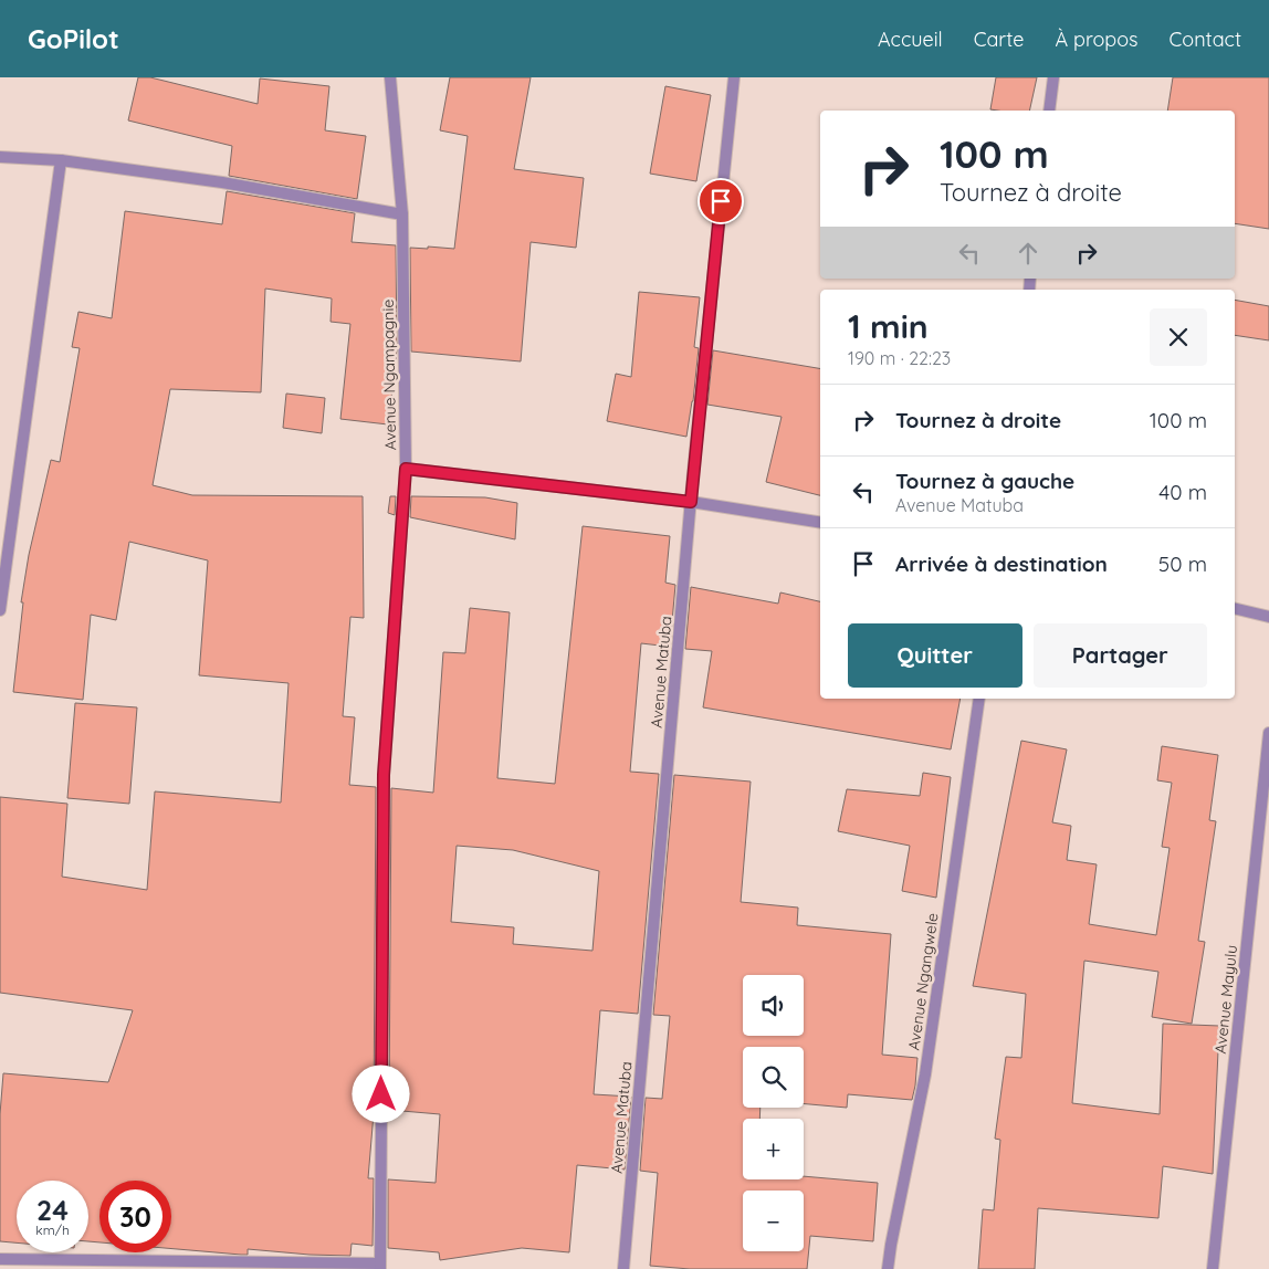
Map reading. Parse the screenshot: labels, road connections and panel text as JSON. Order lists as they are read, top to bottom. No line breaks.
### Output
{"streets":{"street":["Avenue Ngampagnie","Avenue Matuba","Avenue Ngangwele","Avenue Mayulu"]},"page":{"header":"GoPilot","nav":["Accueil","Carte","À propos","Contact"],"turn":["100 m","Tournez à droite"],"heading":["1 min","190 m · 22:23"],"list":[{"name":"Tournez à droite","value":"100 m"},{"name":"Tournez à gauche","note":"Avenue Matuba","value":"40 m"},{"name":"Arrivée à destination","value":"50 m"}],"buttons":["Quitter","Partager"],"map_buttons":["+","−"],"speed":"24 km/h","limit":"30"}}
